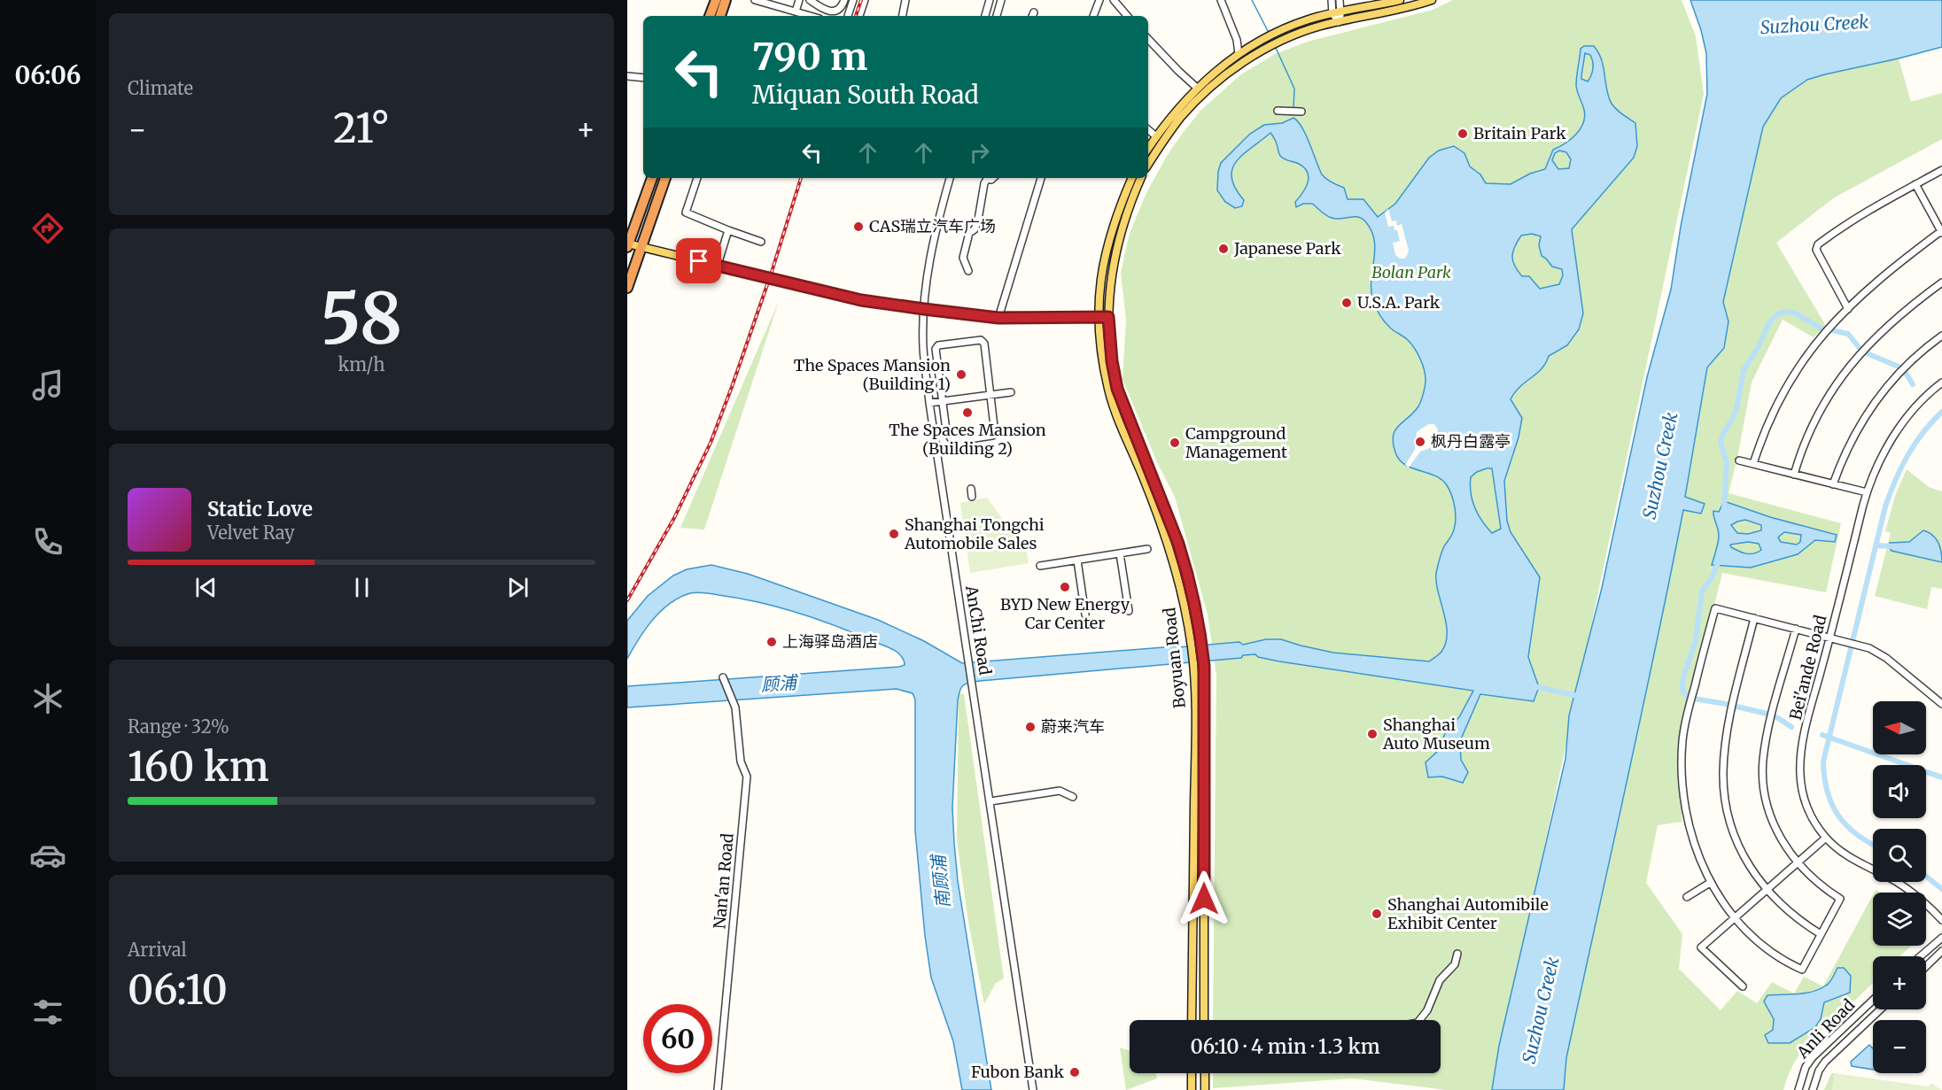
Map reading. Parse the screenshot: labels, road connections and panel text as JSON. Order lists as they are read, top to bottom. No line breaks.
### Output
{"streets":{"main road":["Boyuan Road"],"street":["AnChi Road","Bei'ande Road","Nan'an Road","Anli Road"]},"water":["Suzhou Creek","顾浦","南顾浦"],"parks":["Bolan Park"],"places":["Britain Park","CAS瑞立汽车广场","Japanese Park","U.S.A. Park","The Spaces Mansion (Building 1)","The Spaces Mansion (Building 2)","枫丹白露亭","Campground Management","Shanghai Tongchi Automobile Sales","BYD New Energy Car Center","上海驿岛酒店","蔚来汽车","Shanghai Auto Museum","Shanghai Automibile Exhibit Center","Fubon Bank"],"north":"left","page":{"tabs":"06:06","tile":["Climate",["58","km/h"],["Range · 32%","160 km"],["Arrival","06:10"]],"turn":["790 m","Miquan South Road"],"heat":["−","21°","+"],"song":["Static Love","Velvet Ray"],"map_buttons":["+","−"],"limit":"60","trip":"06:10 · 4 min · 1.3 km"}}
